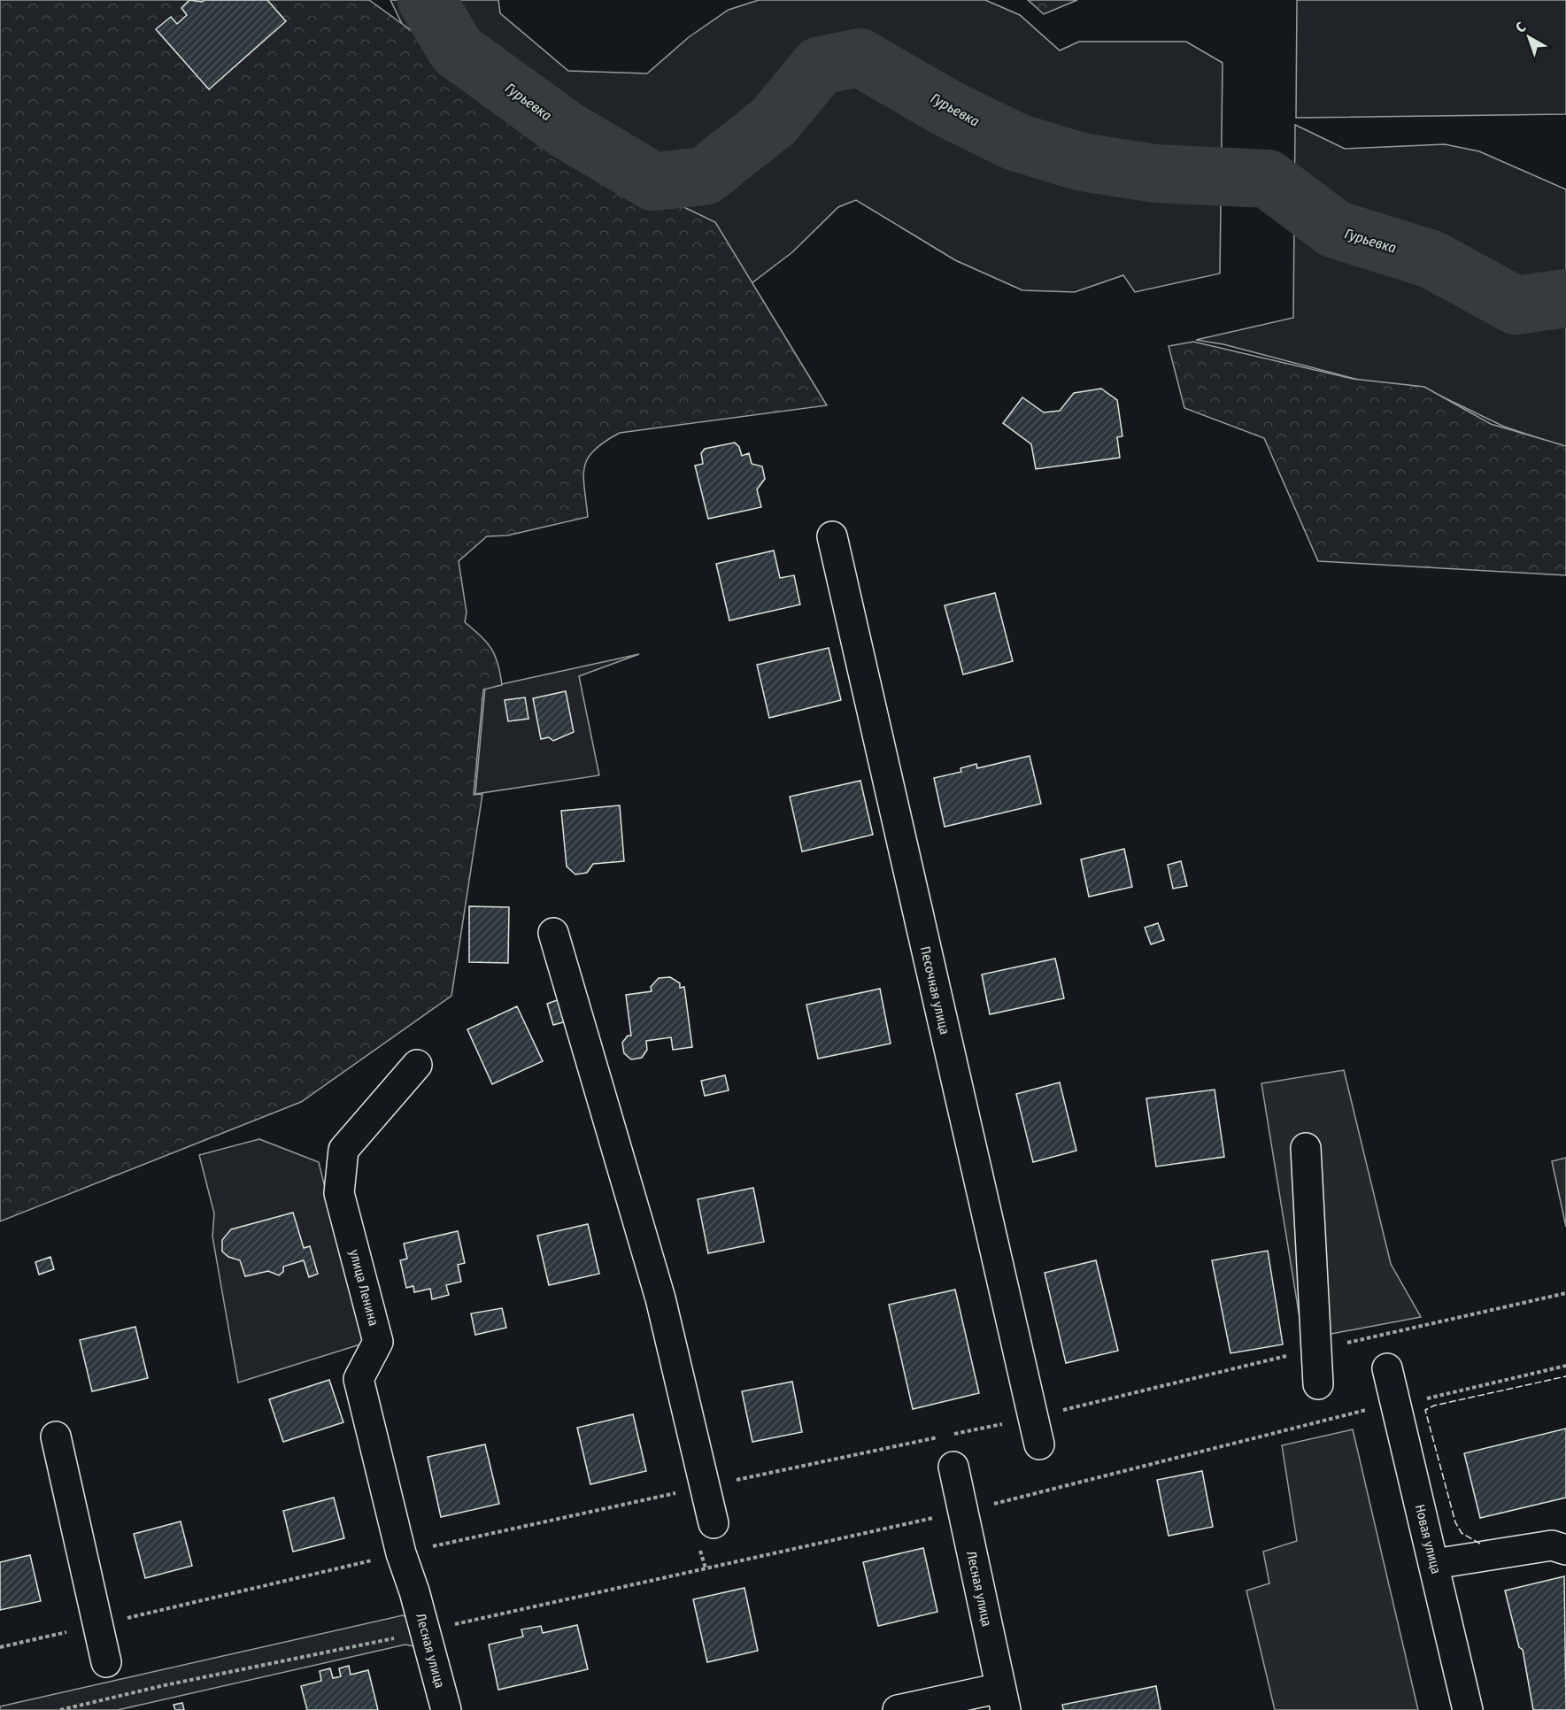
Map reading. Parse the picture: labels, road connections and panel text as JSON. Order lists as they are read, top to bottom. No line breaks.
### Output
{"streets":{"street":["Песочная улица","улица Ленина","Новая улица","Лесная улица"]},"crossings":[["улица Ленина","Лесная улица"]],"water":["Гурьевка"],"north":"top left"}
